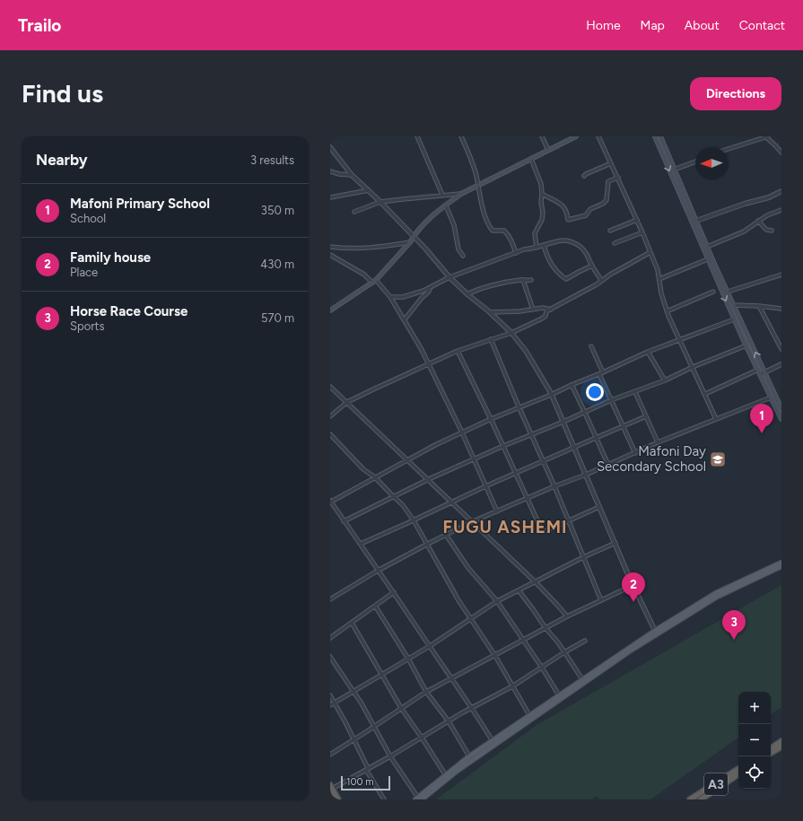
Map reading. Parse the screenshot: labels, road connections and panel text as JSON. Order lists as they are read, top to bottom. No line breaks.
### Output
{"streets":{"highway":["A3"]},"districts":["FUGU ASHEMI"],"places":{"school or university":["Mafoni Day Secondary School"]},"scale_bar":"100 m","north":"left","page":{"header":"Trailo","nav":["Home","Map","About","Contact"],"buttons":"Directions","title":"Find us","heading":["Nearby","3 results"],"list":[{"mark":"1","name":"Mafoni Primary School","note":"School","value":"350 m"},{"mark":"2","name":"Family house","note":"Place","value":"430 m"},{"mark":"3","name":"Horse Race Course","note":"Sports","value":"570 m"}],"pins":["1","2","3"],"map_buttons":["+","−"],"scale":"100 m"}}
